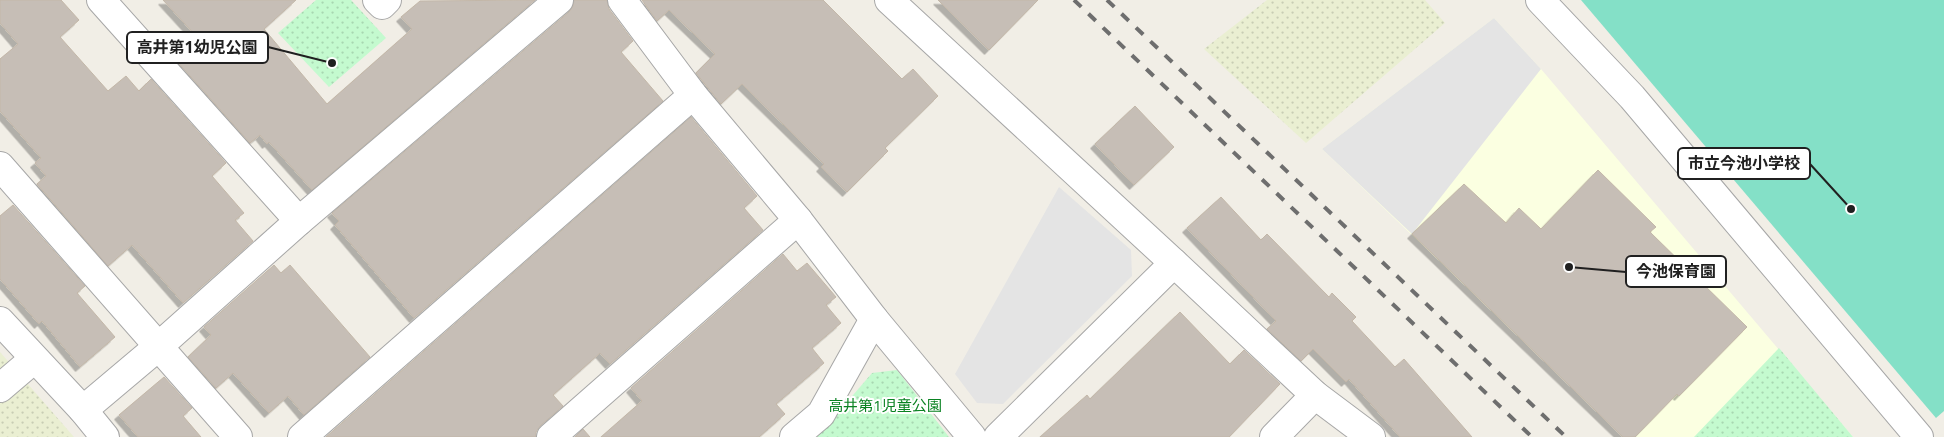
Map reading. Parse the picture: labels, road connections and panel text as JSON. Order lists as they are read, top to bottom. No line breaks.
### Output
{"parks":["高井第1児童公園"],"places":["高井第1幼児公園","市立今池小学校","今池保育園"]}
